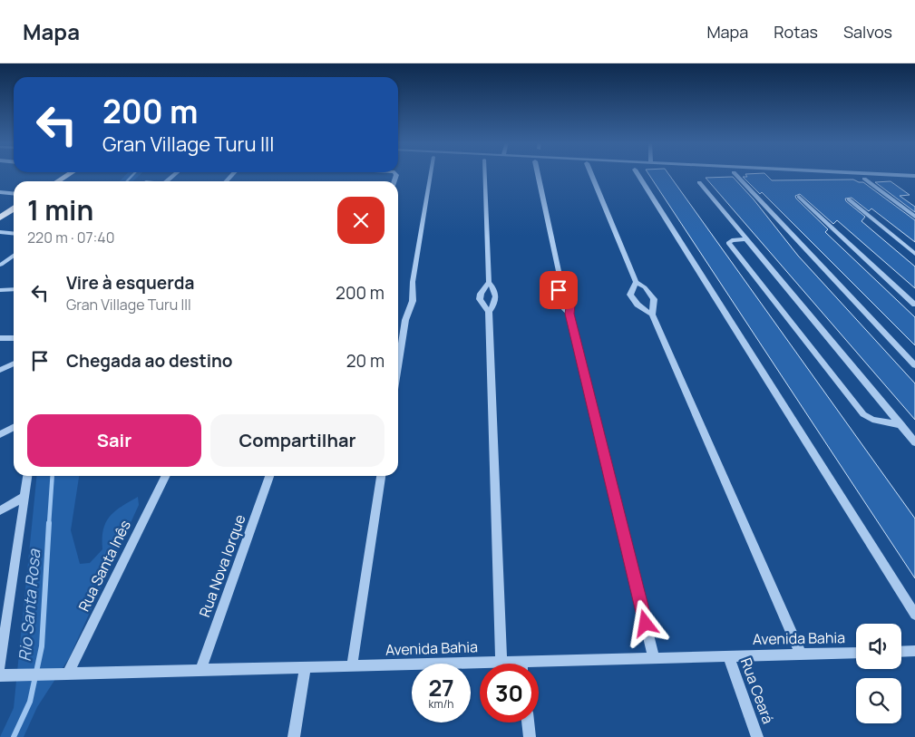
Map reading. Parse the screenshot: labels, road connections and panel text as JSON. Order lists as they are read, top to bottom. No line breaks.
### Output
{"streets":{"street":["Rua Santa Inês","Rua Nova Iorque","Avenida Bahia","Rua Ceará"]},"crossings":[["Rua Santa Inês","Avenida Bahia"],["Rua Nova Iorque","Avenida Bahia"],["Avenida Bahia","Rua Ceará"]],"water":["Rio Santa Rosa"],"page":{"header":"Mapa","nav":["Mapa","Rotas","Salvos"],"turn":["200 m","Gran Village Turu III"],"heading":["1 min","220 m · 07:40"],"list":[{"name":"Vire à esquerda","note":"Gran Village Turu III","value":"200 m"},{"name":"Chegada ao destino","value":"20 m"}],"buttons":["Sair","Compartilhar"],"speed":"27 km/h","limit":"30"}}
